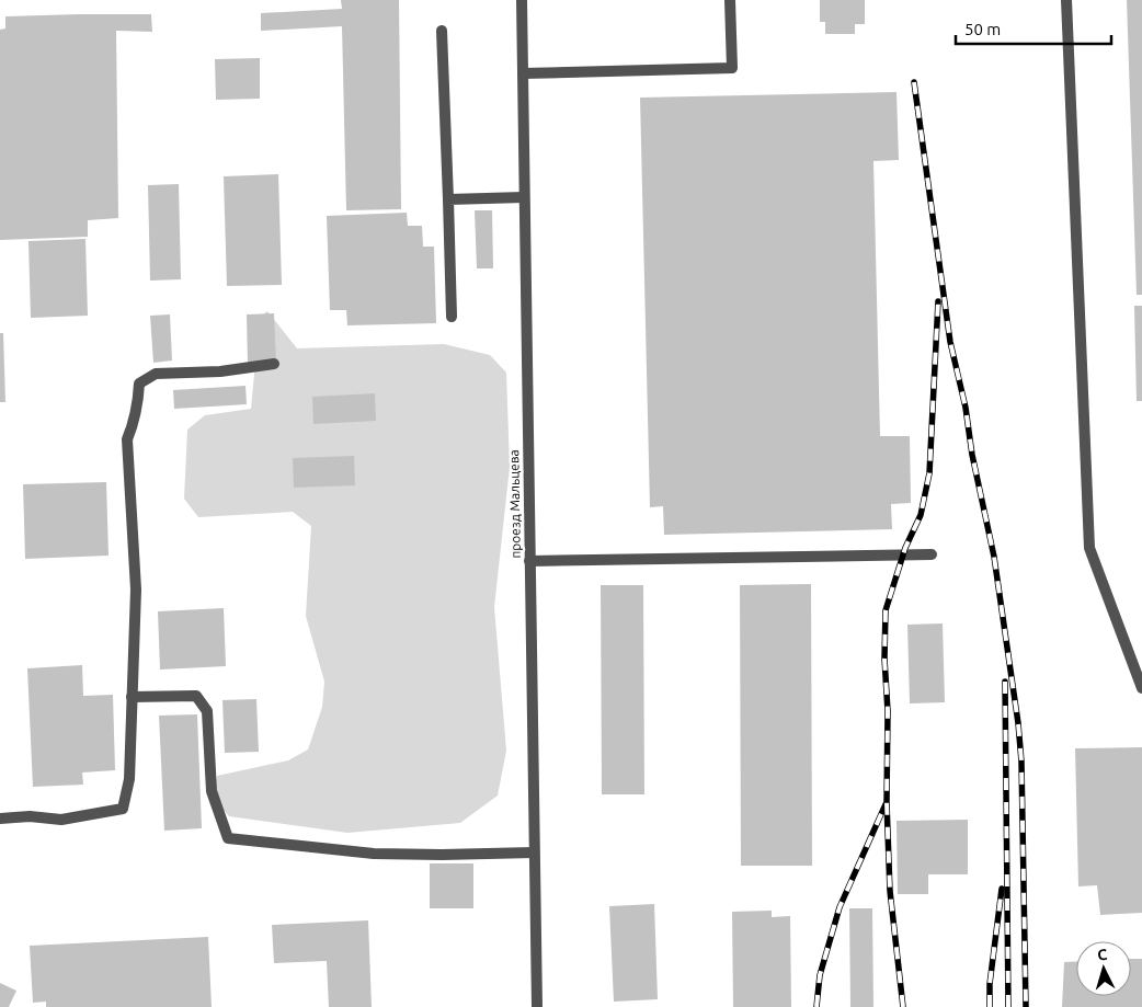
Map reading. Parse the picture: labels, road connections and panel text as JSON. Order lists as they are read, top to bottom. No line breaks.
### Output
{"streets":{"street":["проезд Мальцева"]},"scale_bar":"50 m","north":"top"}
